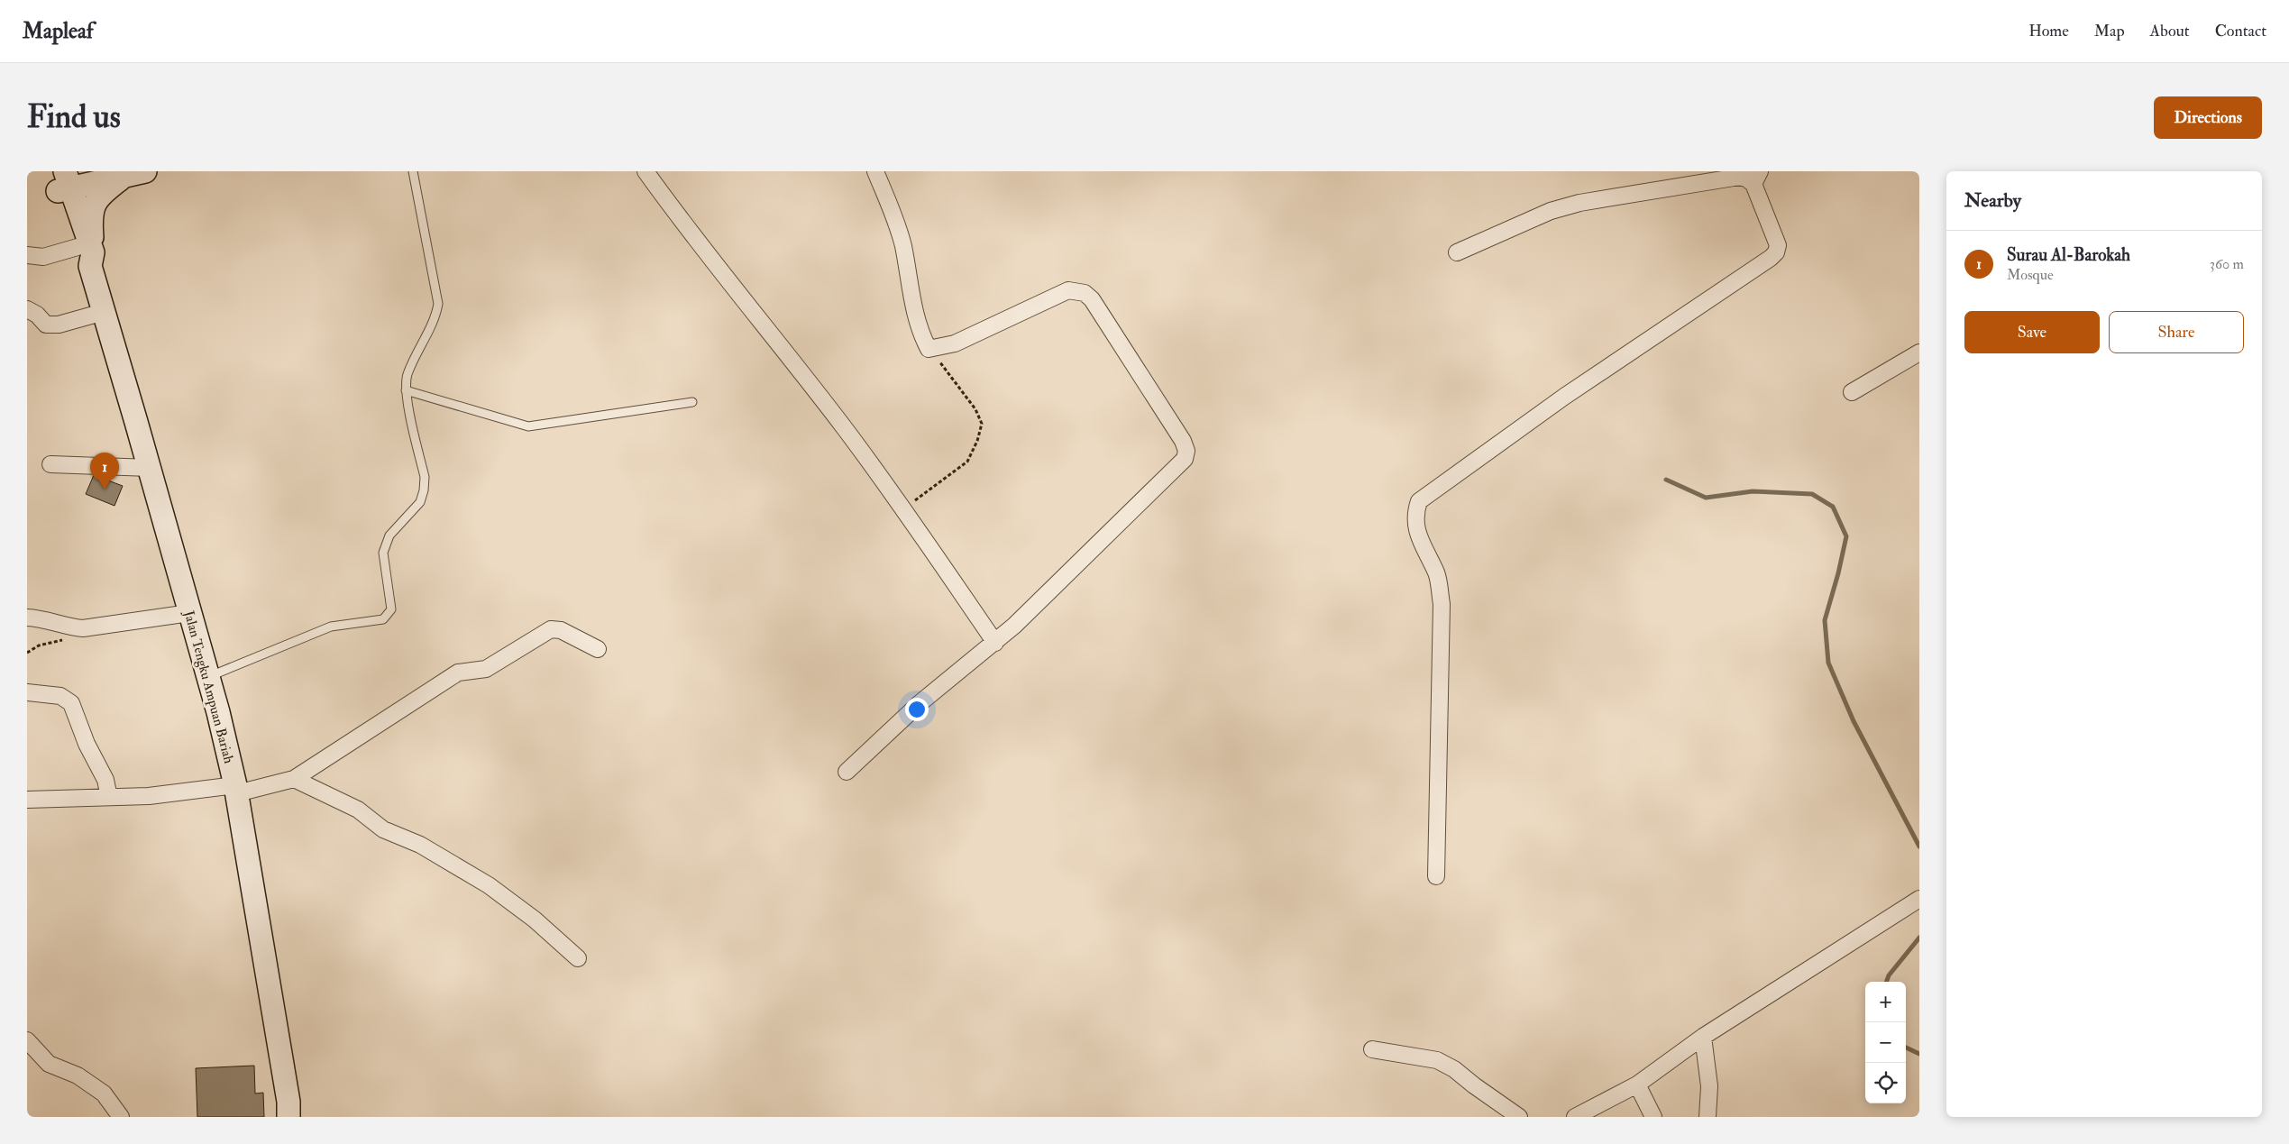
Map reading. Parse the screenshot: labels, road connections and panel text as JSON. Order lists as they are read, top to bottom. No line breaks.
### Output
{"streets":{"main road":["Jalan Tengku Ampuan Bariah"]},"page":{"header":"Mapleaf","nav":["Home","Map","About","Contact"],"buttons":["Directions",["Save","Share"]],"title":"Find us","heading":"Nearby","list":[{"mark":"1","name":"Surau Al-Barokah","note":"Mosque","value":"360 m"}],"pins":"1","map_buttons":["+","−"]}}
